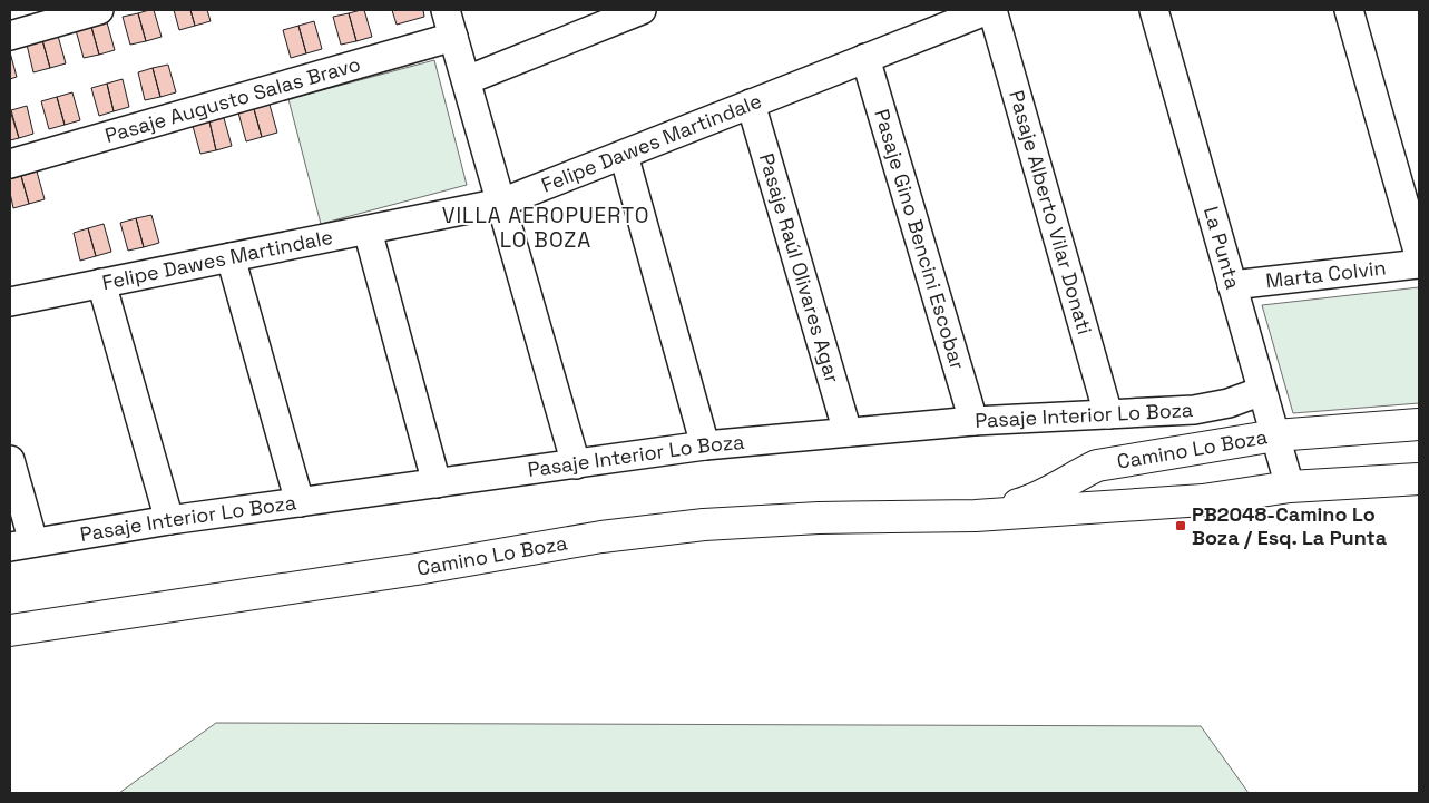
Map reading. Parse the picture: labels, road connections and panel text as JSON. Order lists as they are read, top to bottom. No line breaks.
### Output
{"streets":{"main road":["Camino Lo Boza"],"street":["Pasaje Augusto Salas Bravo","Felipe Dawes Martindale","Pasaje Alberto Vilar Donati","Pasaje Gino Bencini Escobar","La Punta","Pasaje Raúl Olivares Agar","Marta Colvin","Pasaje Interior Lo Boza"]},"crossings":[["Felipe Dawes Martindale","Pasaje Alberto Vilar Donati"],["Felipe Dawes Martindale","Pasaje Gino Bencini Escobar"],["Felipe Dawes Martindale","Pasaje Raúl Olivares Agar"],["Pasaje Alberto Vilar Donati","Pasaje Interior Lo Boza"],["Pasaje Gino Bencini Escobar","Pasaje Interior Lo Boza"],["La Punta","Marta Colvin"],["La Punta","Pasaje Interior Lo Boza"],["La Punta","Camino Lo Boza"],["Pasaje Raúl Olivares Agar","Pasaje Interior Lo Boza"]],"districts":["VILLA AEROPUERTO LO BOZA"],"places":{"transit":["PB2048-Camino Lo Boza / Esq. La Punta"]}}
